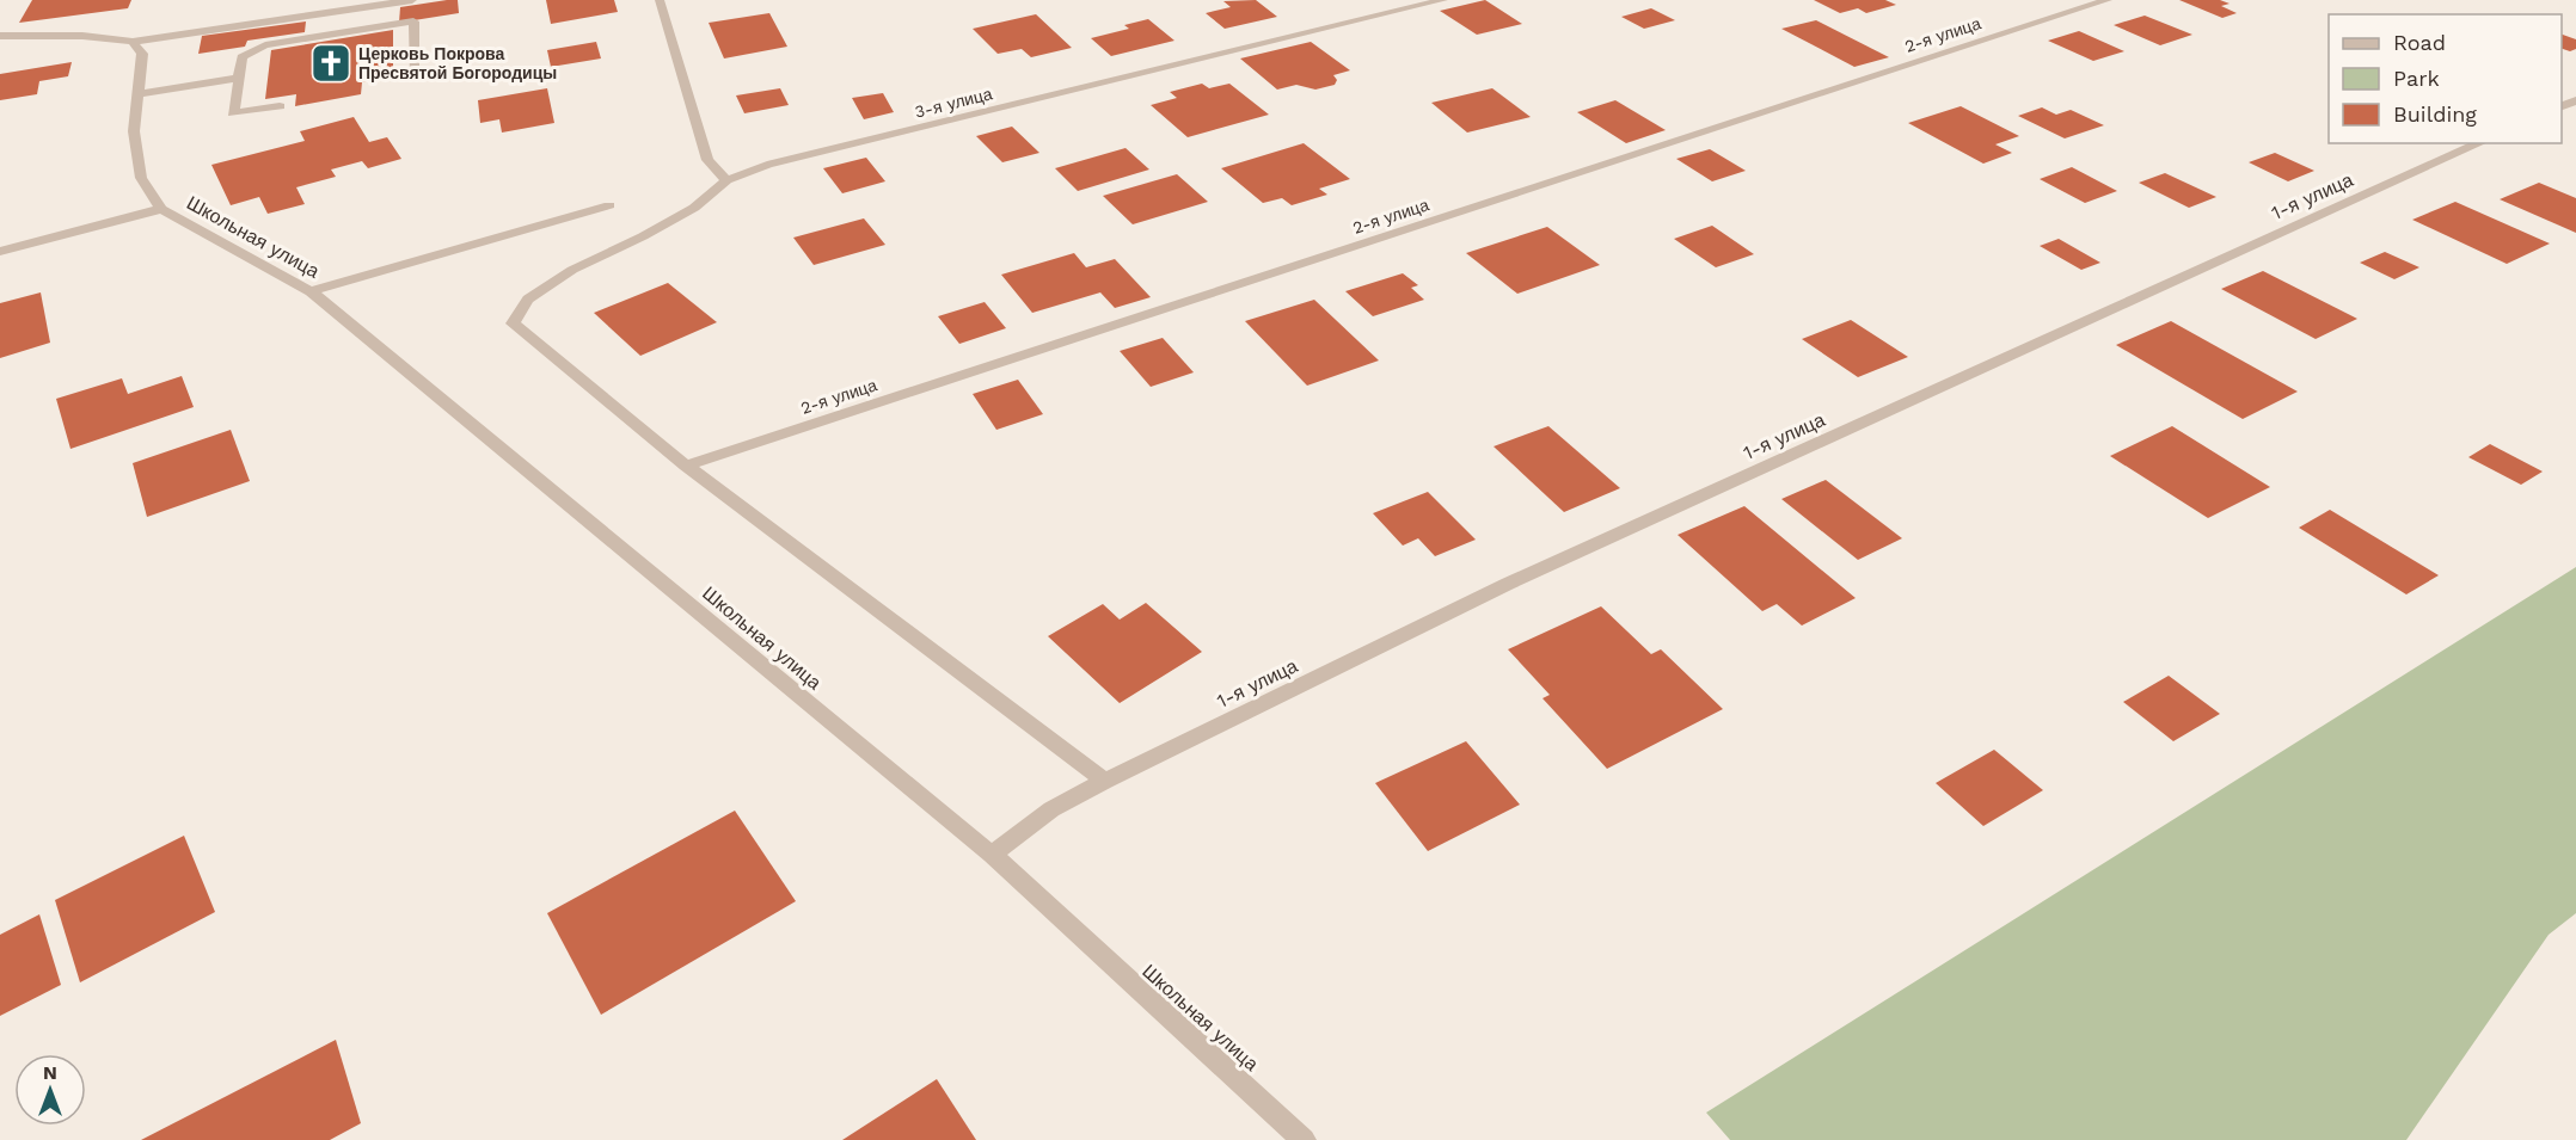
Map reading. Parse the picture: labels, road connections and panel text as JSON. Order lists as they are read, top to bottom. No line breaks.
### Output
{"streets":{"street":["2-я улица","3-я улица","1-я улица","Школьная улица"]},"crossings":[["2-я улица","3-я улица"],["1-я улица","Школьная улица"]],"places":{"church":["Церковь Покрова Пресвятой Богородицы"]},"legend":["Road","Park","Building"],"north":"top"}
